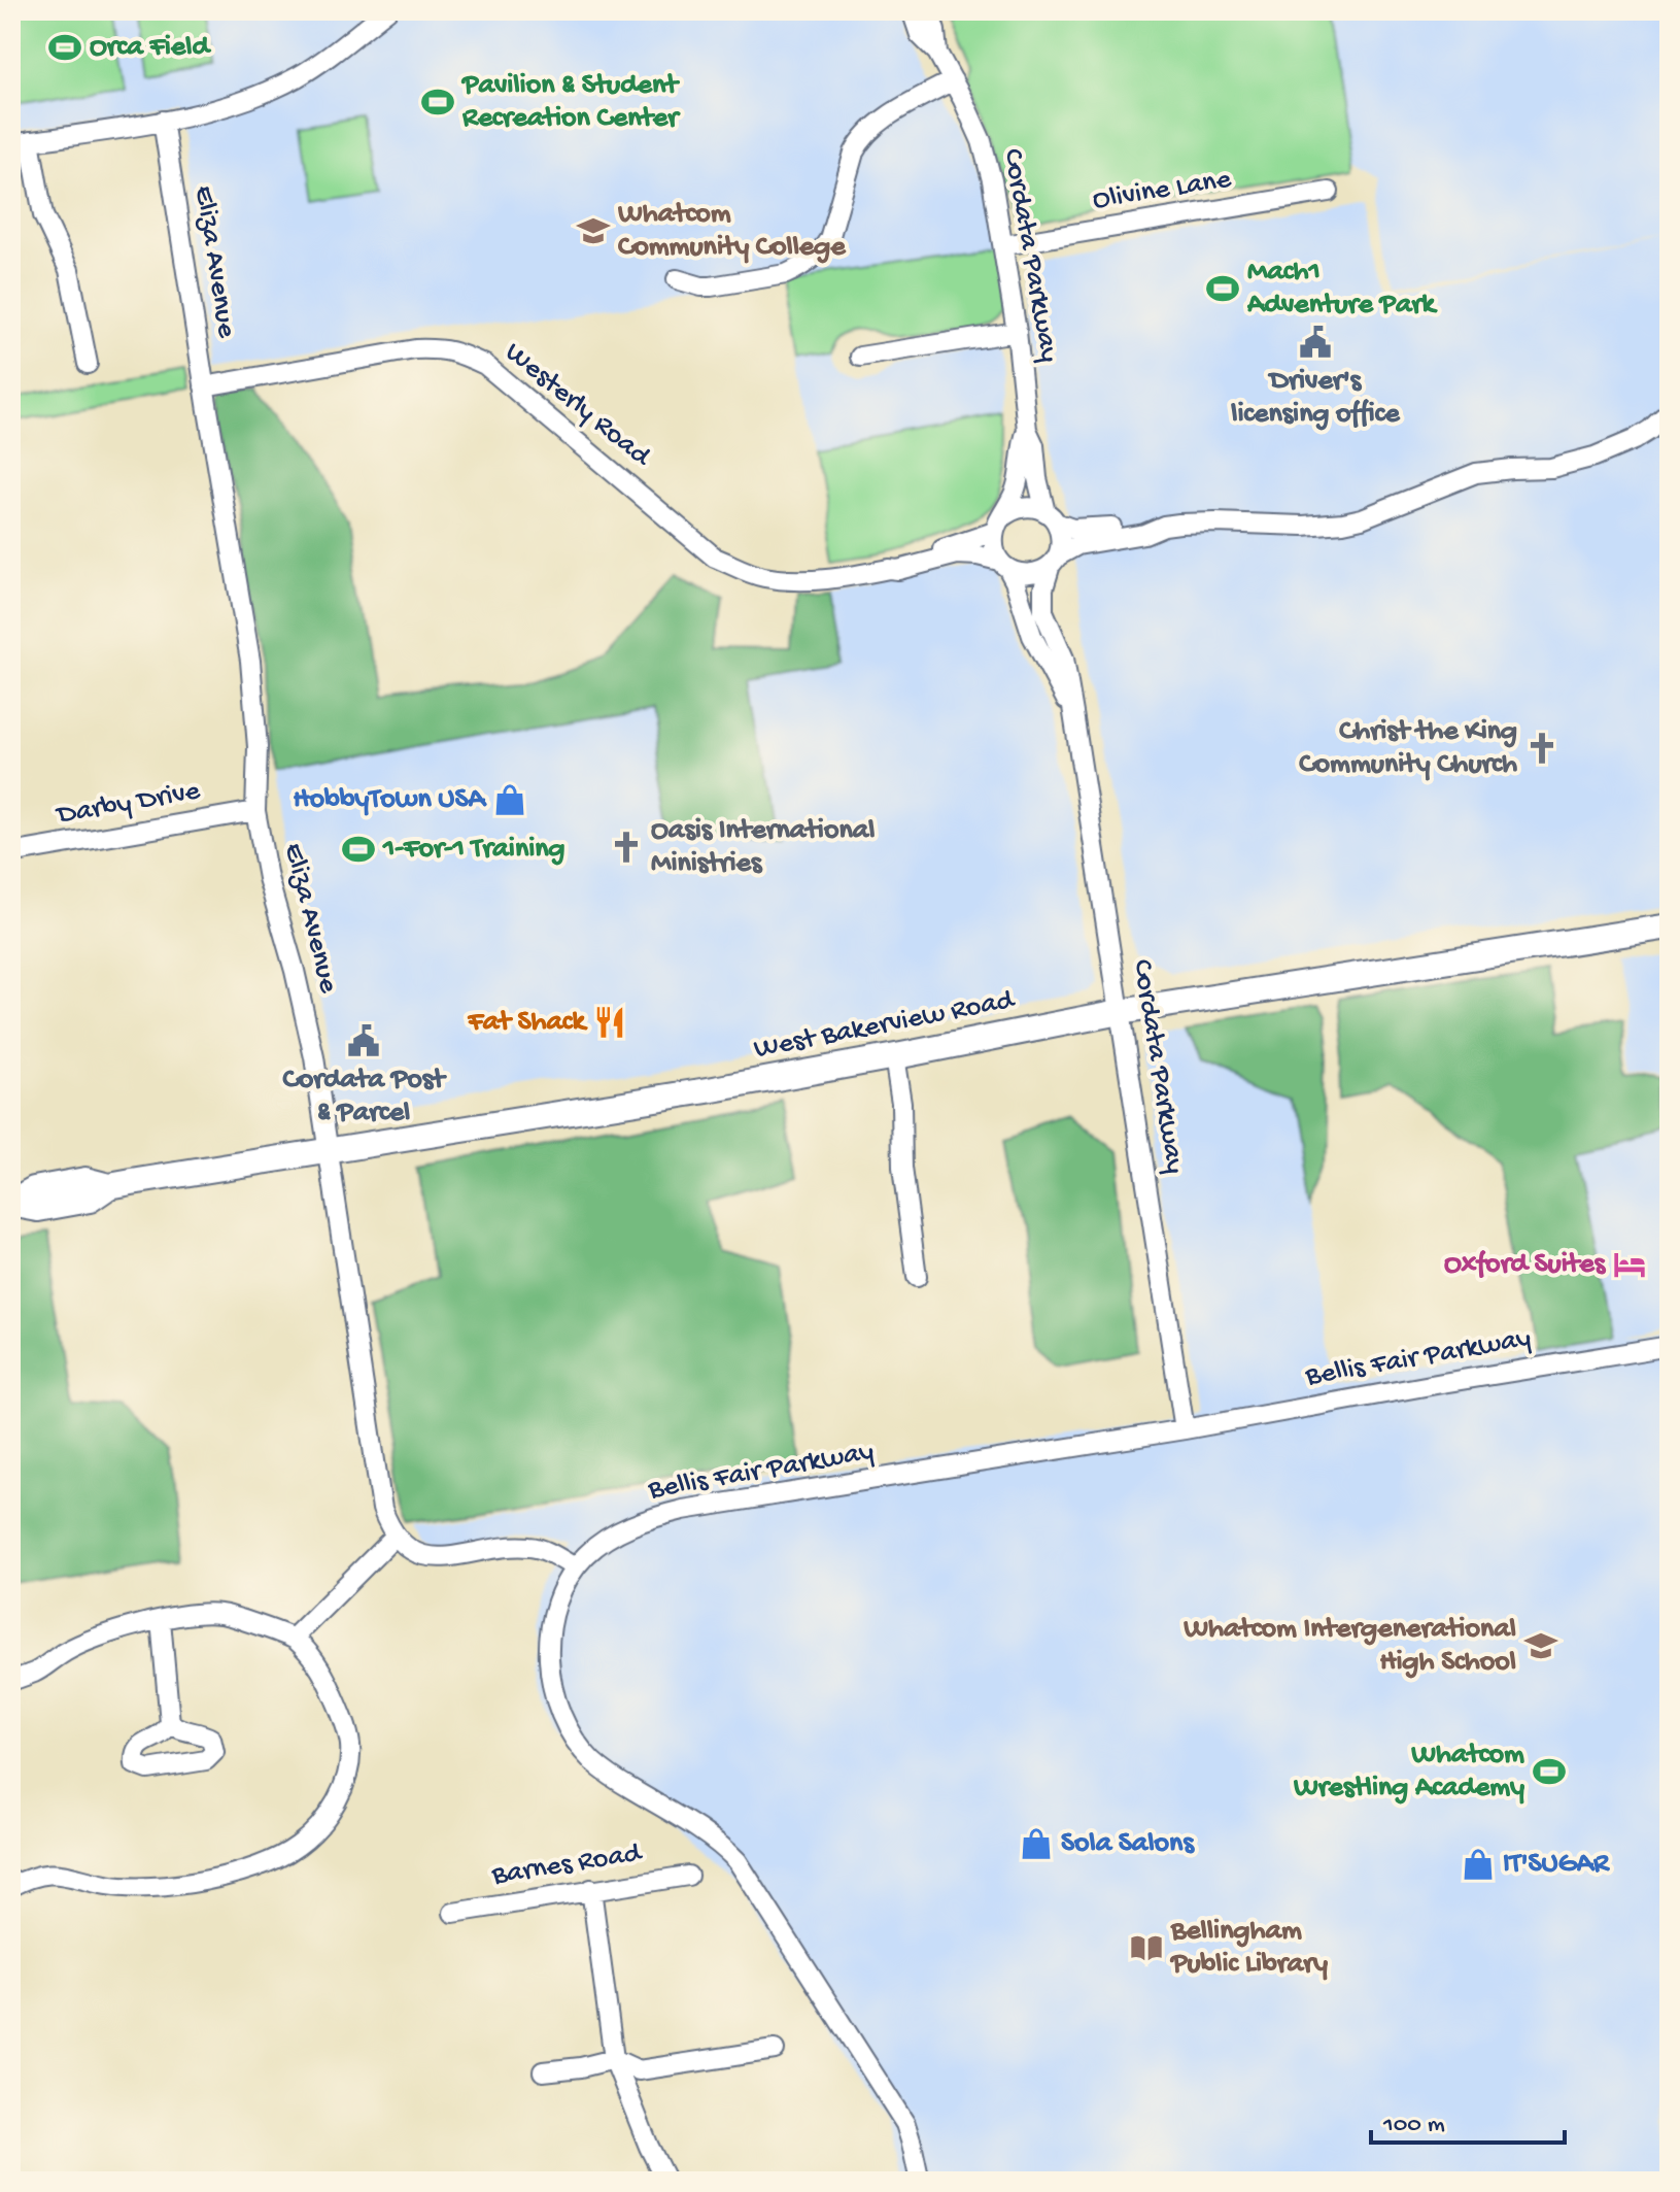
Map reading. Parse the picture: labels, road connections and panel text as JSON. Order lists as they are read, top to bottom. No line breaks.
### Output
{"streets":{"main road":["West Bakerview Road"],"street":["Olivine Lane","Cordata Parkway","Eliza Avenue","Westerly Road","Darby Drive","Bellis Fair Parkway","Barnes Road"]},"crossings":[["Olivine Lane","Cordata Parkway"],["Cordata Parkway","Westerly Road"],["Cordata Parkway","West Bakerview Road"],["Cordata Parkway","Bellis Fair Parkway"],["Eliza Avenue","Westerly Road"],["Eliza Avenue","Darby Drive"],["Eliza Avenue","West Bakerview Road"]],"places":{"sports":["Orca Field","Pavilion & Student Recreation Center","Mach1 Adventure Park","1-For-1 Training","Whatcom Wrestling Academy"],"school or university":["Whatcom Community College","Whatcom Intergenerational High School"],"public building":["Driver's licensing office","Cordata Post & Parcel"],"church":["Christ the King Community Church","Oasis International Ministries"],"shop":["HobbyTown USA","Sola Salons","IT'SUGAR"],"restaurant":["Fat Shack"],"hotel":["Oxford Suites"],"library":["Bellingham Public Library"]},"scale_bar":"100 m"}
